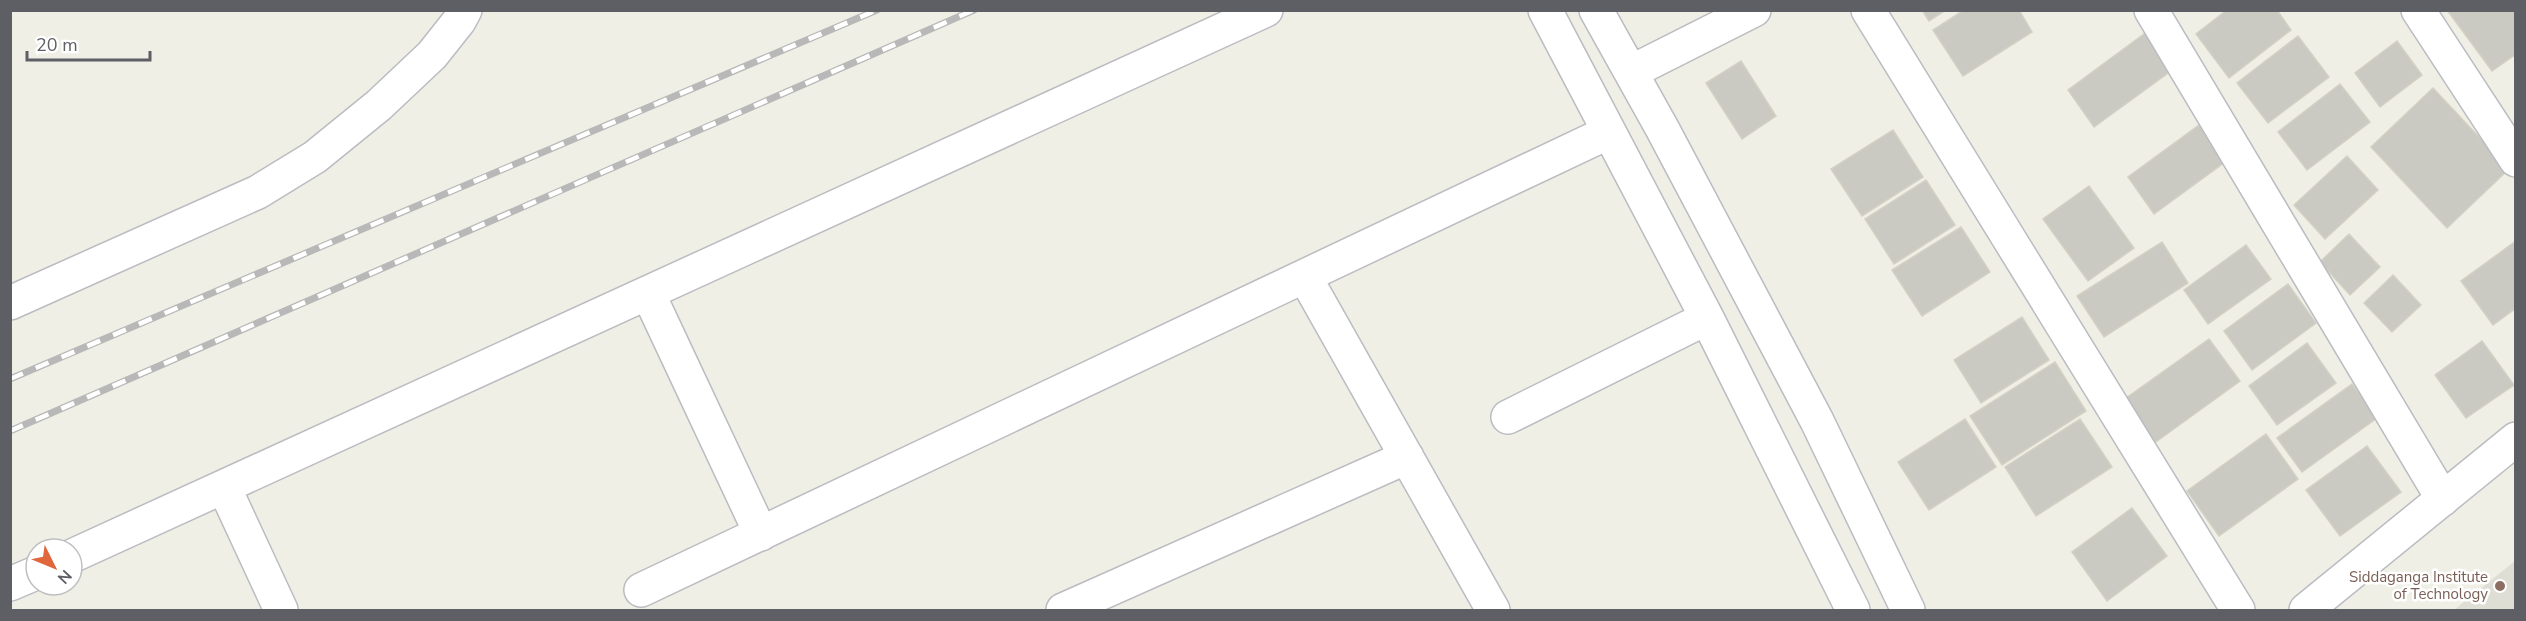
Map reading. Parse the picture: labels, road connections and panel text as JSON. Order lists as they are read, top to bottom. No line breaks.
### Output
{"places":["Siddaganga Institute of Technology"],"scale_bar":"20 m","north":"bottom right"}
